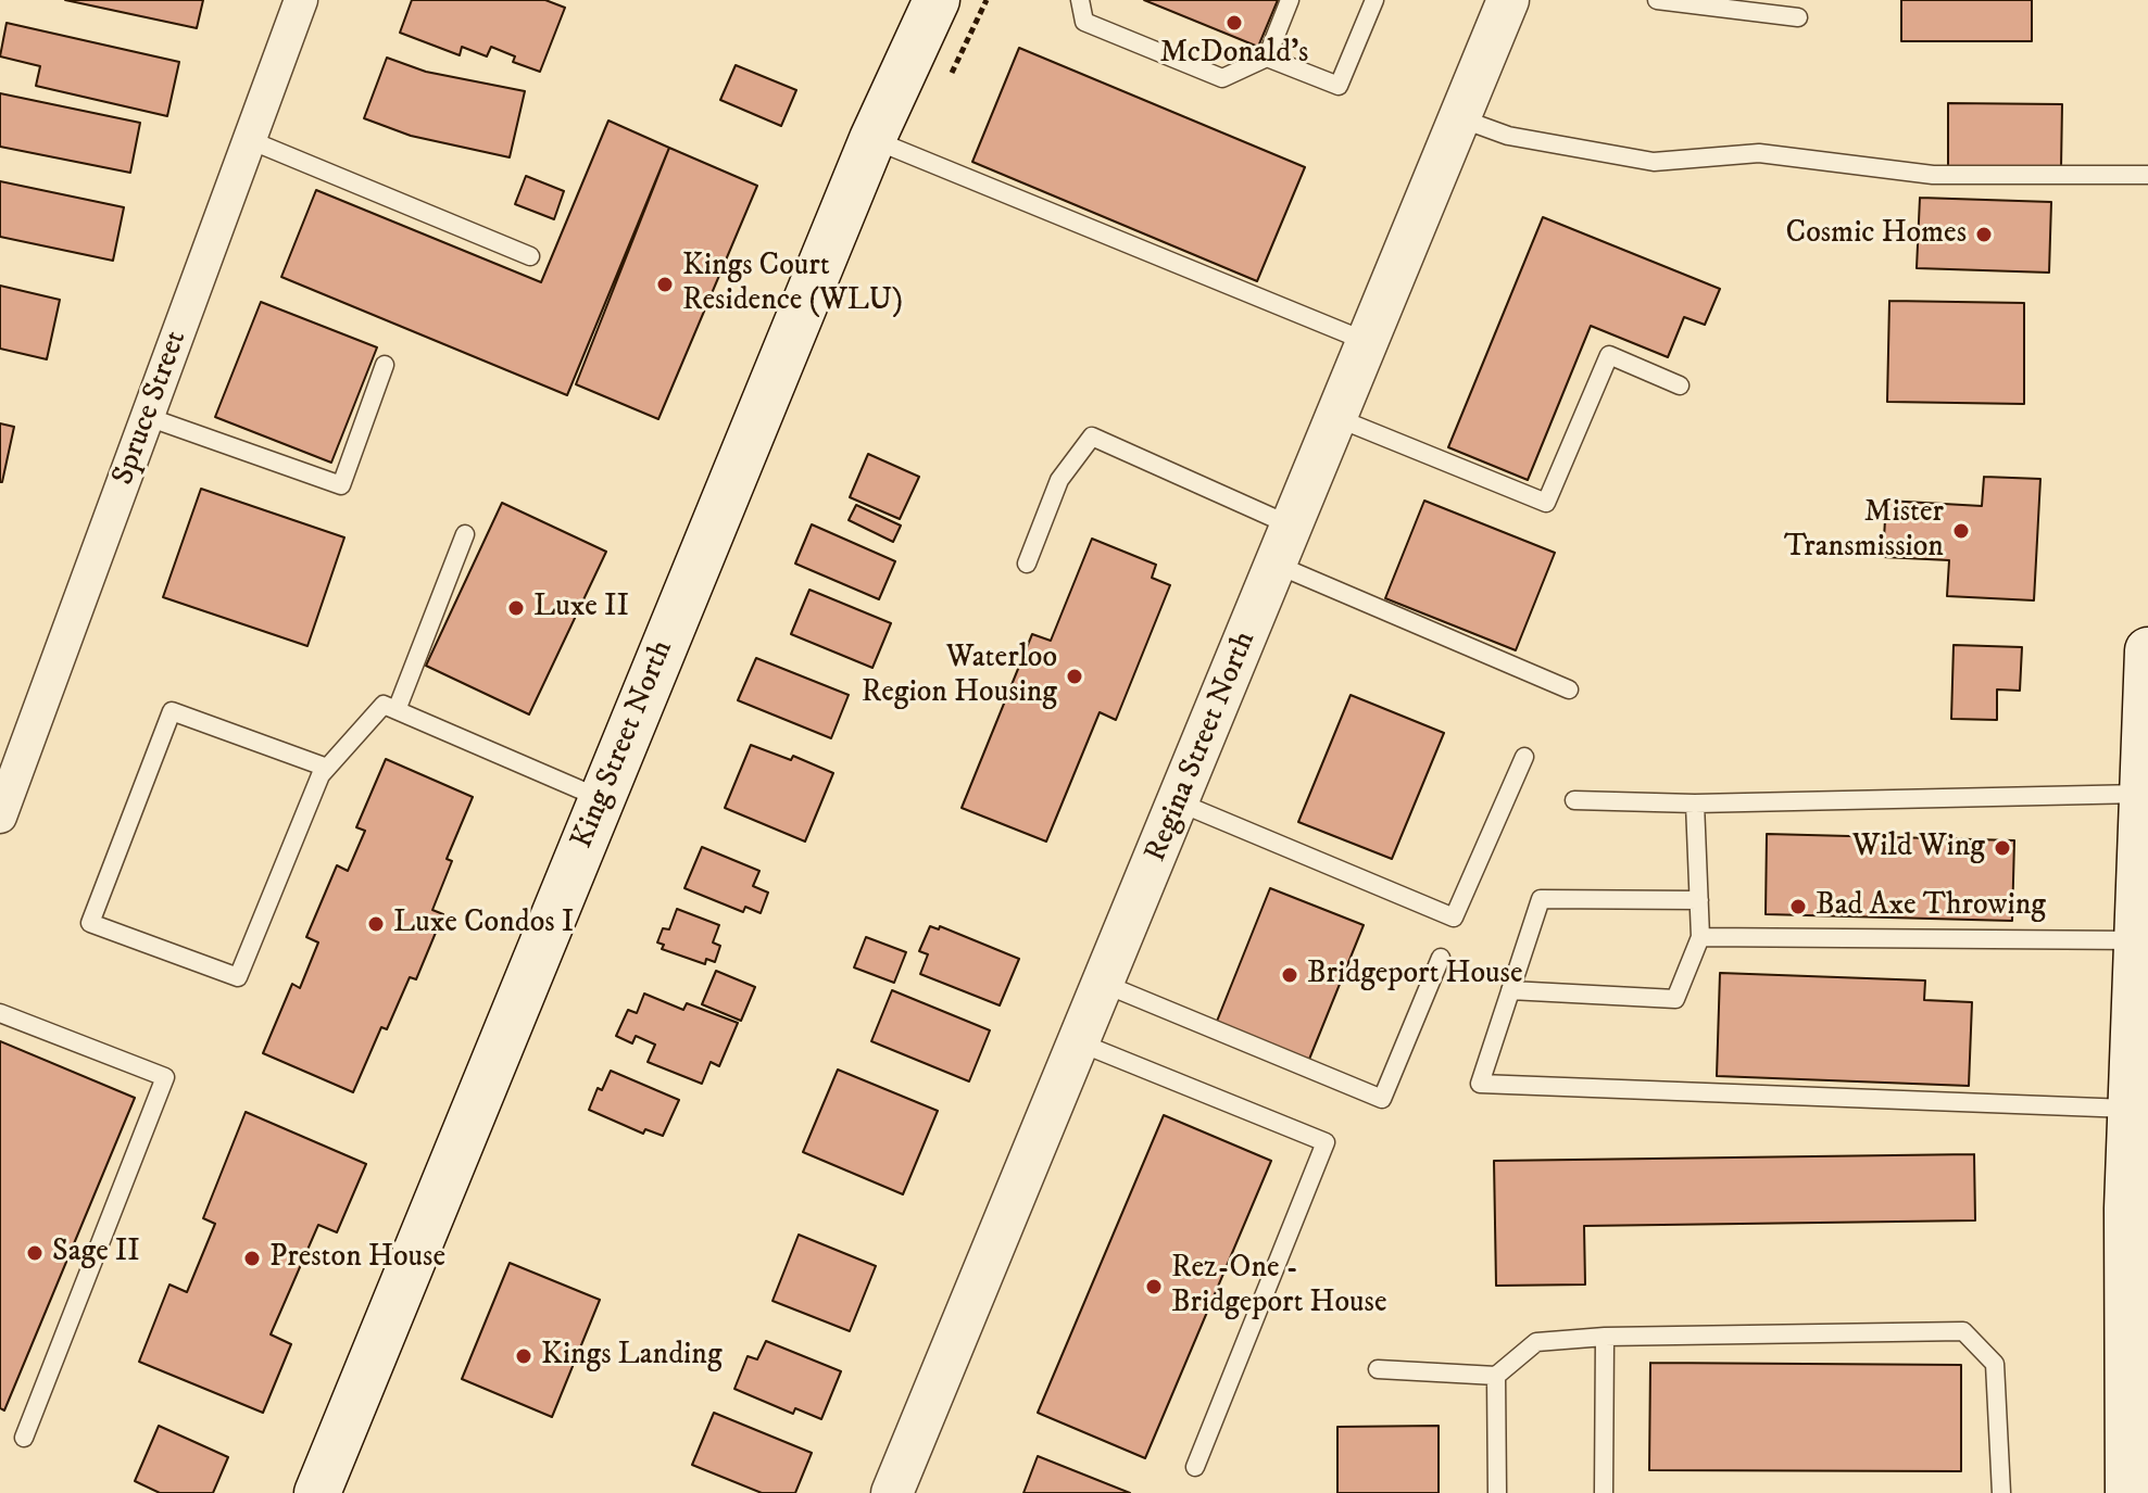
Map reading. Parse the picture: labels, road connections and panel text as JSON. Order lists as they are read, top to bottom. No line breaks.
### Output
{"streets":{"main road":["King Street North"],"street":["Spruce Street","Regina Street North"]},"places":["McDonald's","Cosmic Homes","Kings Court Residence (WLU)","Mister Transmission","Luxe II","Waterloo Region Housing","Wild Wing","Bad Axe Throwing","Luxe Condos I","Bridgeport House","Sage II","Preston House","Rez-One - Bridgeport House","Kings Landing"]}
